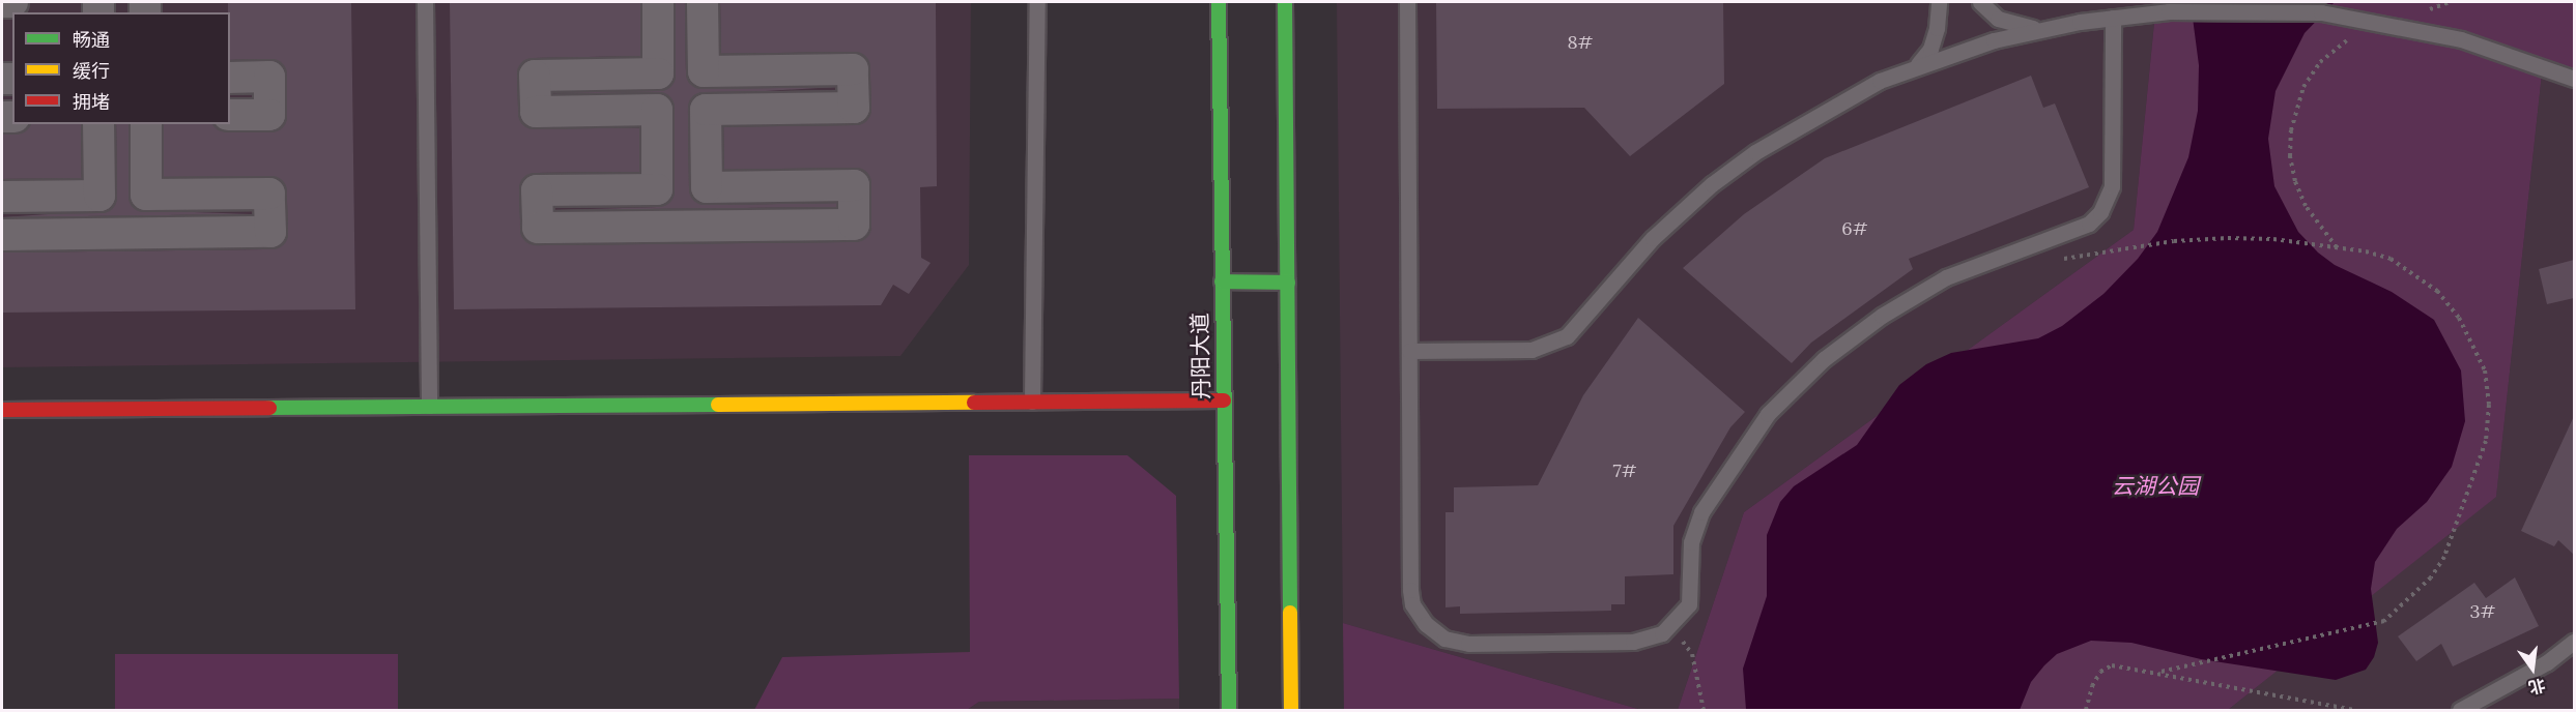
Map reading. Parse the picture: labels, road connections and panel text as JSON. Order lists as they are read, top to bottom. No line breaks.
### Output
{"streets":{"main road":["丹阳大道"]},"parks":["云湖公园"],"house_numbers":["8#","6#","7#","3#"],"legend":["畅通","缓行","拥堵"],"north":"bottom"}
